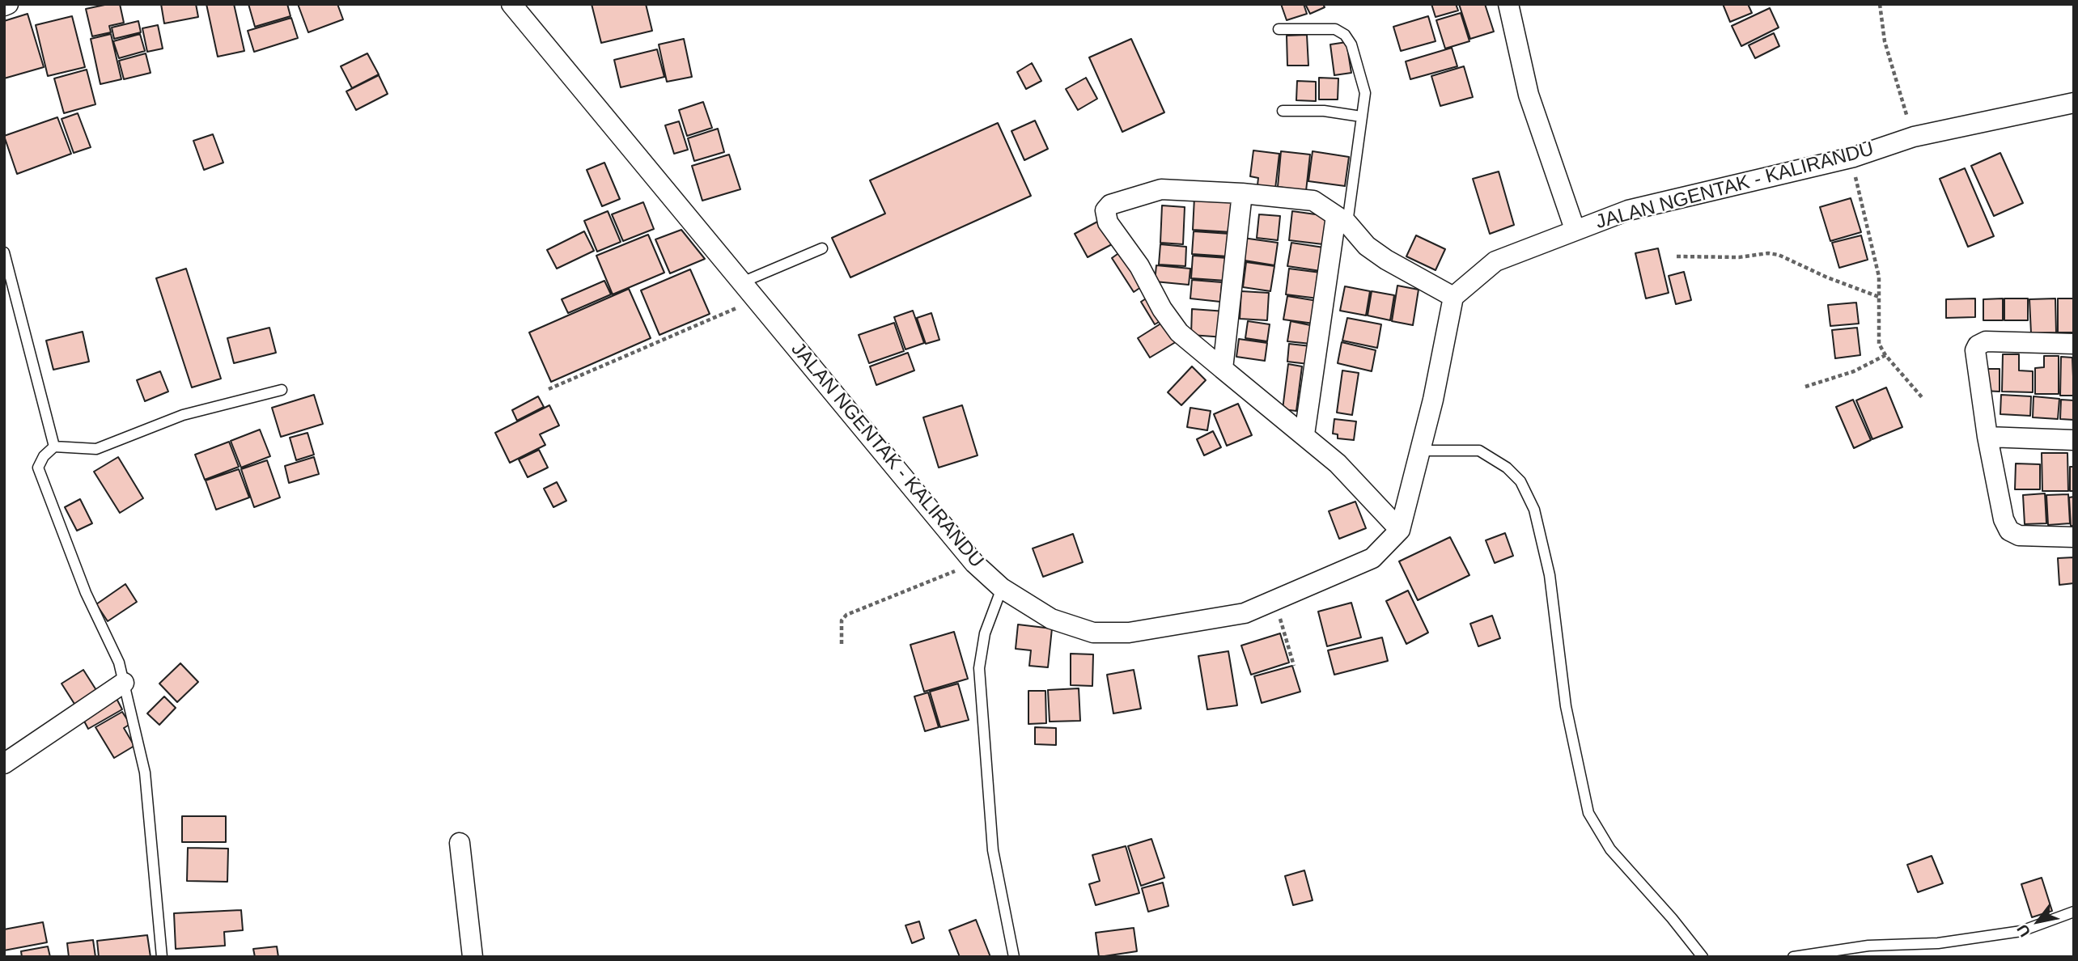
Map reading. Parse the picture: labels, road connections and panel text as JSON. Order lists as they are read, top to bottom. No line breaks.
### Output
{"streets":{"street":["JALAN NGENTAK - KALIRANDU"]},"north":"bottom left"}
